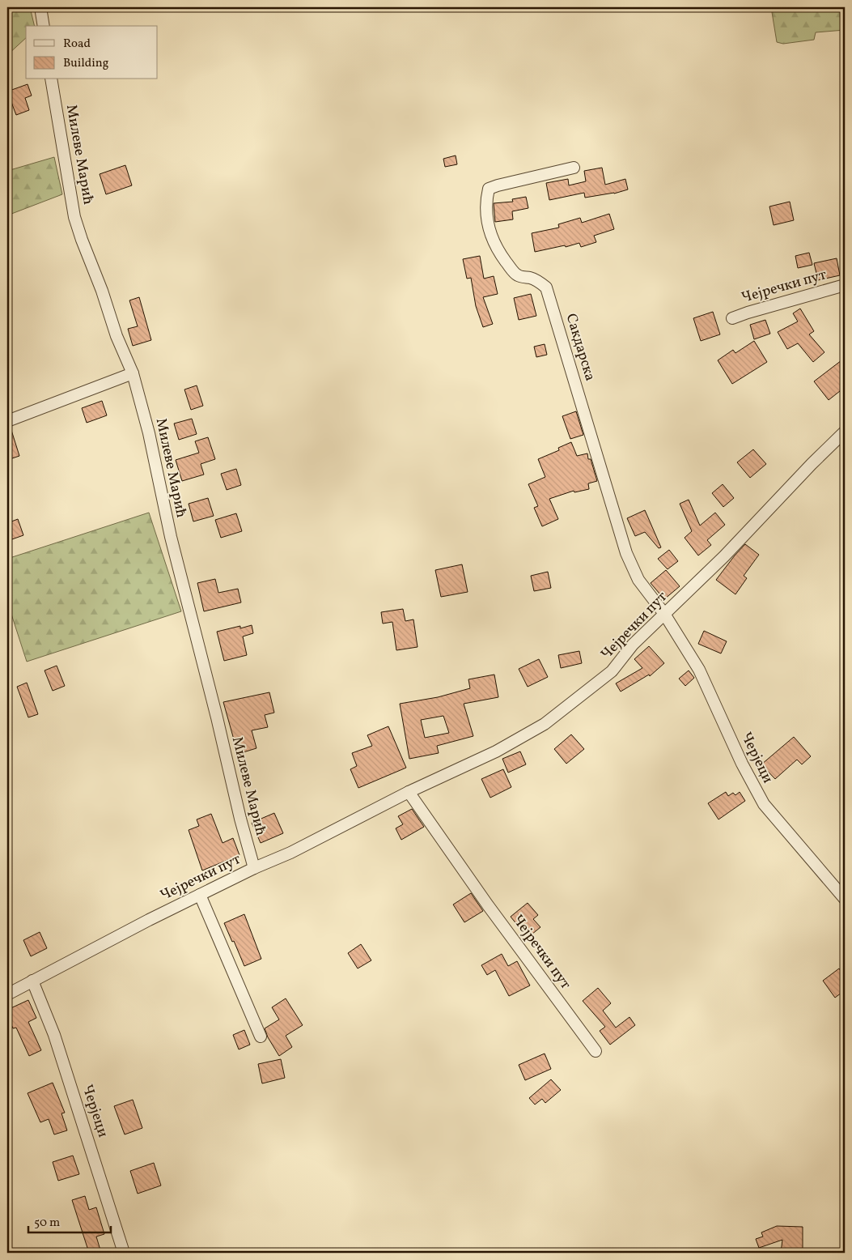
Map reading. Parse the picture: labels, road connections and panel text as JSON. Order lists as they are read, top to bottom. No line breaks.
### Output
{"streets":{"street":["Милеве Мaрић","Чејречки пут","Сакдарска","Черјеци"]},"crossings":[["Милеве Мaрић","Чејречки пут"],["Чејречки пут","Сакдарска"],["Чејречки пут","Черјеци"],["Сакдарска","Черјеци"]],"legend":["Road","Building"],"scale_bar":"50 m"}
